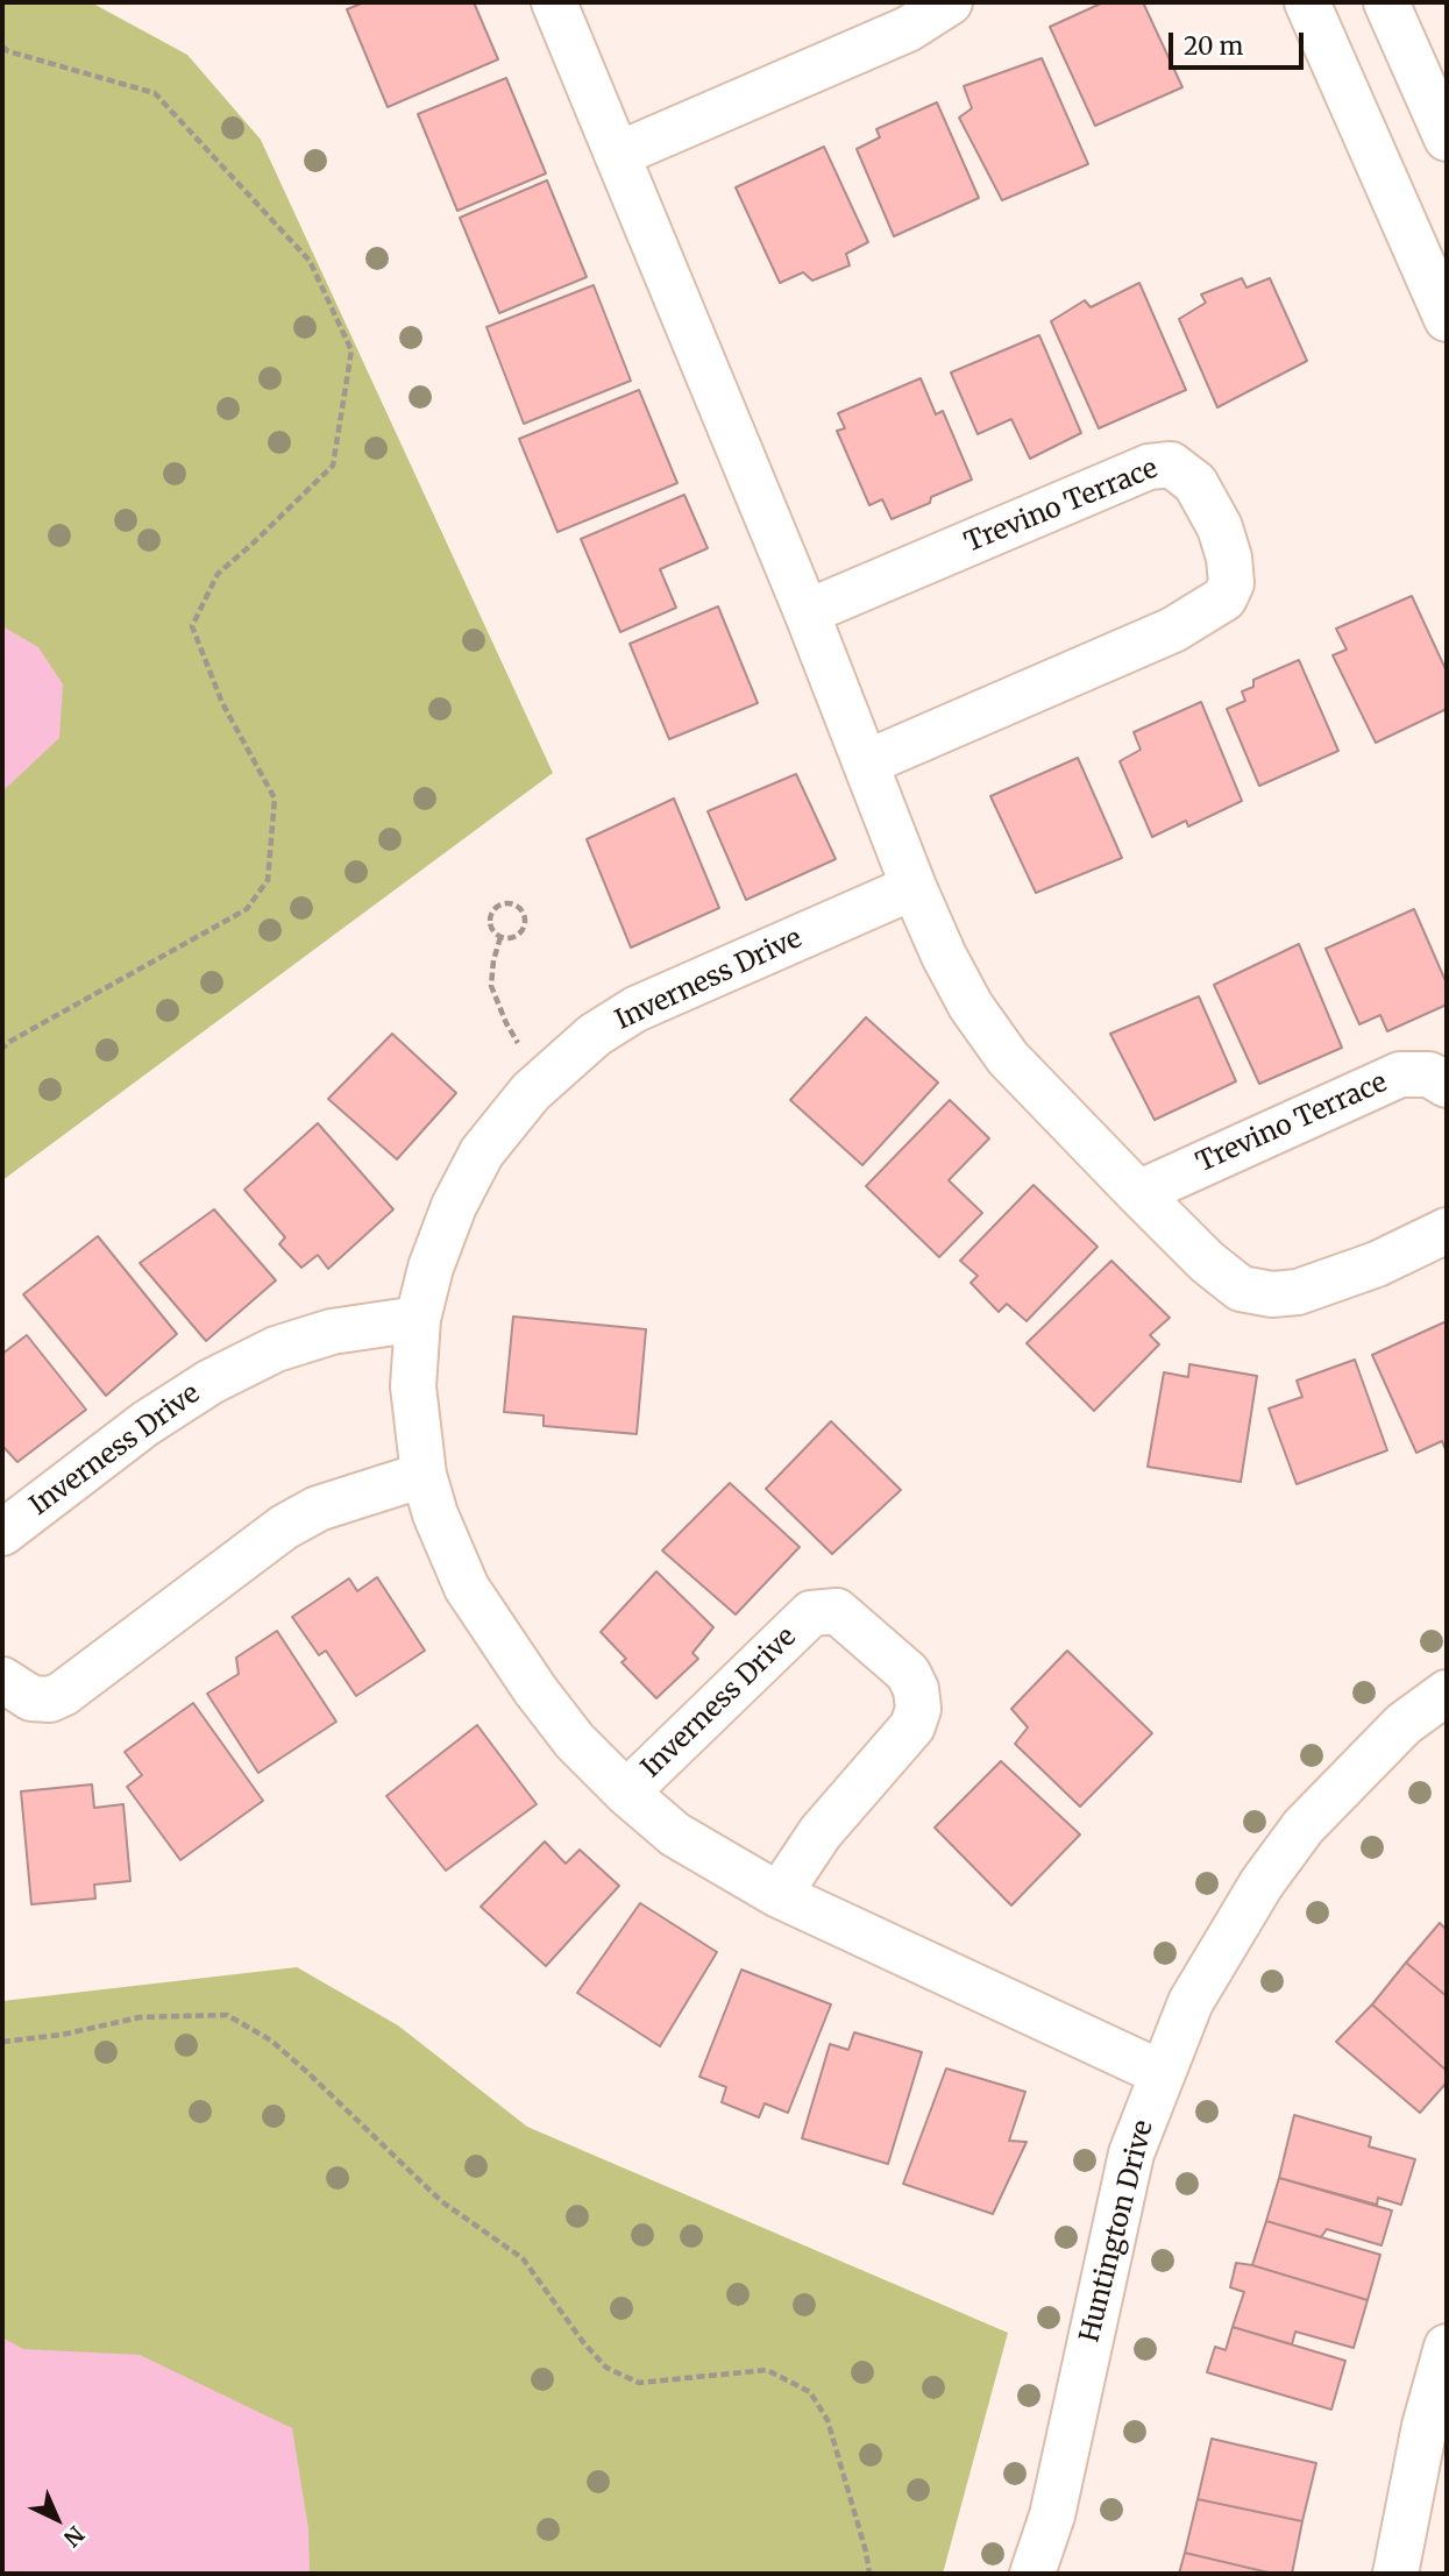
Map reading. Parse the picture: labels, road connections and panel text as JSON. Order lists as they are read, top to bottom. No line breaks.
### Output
{"streets":{"street":["Trevino Terrace","Inverness Drive","Huntington Drive"]},"crossings":[["Inverness Drive","Huntington Drive"]],"scale_bar":"20 m","north":"bottom right"}
